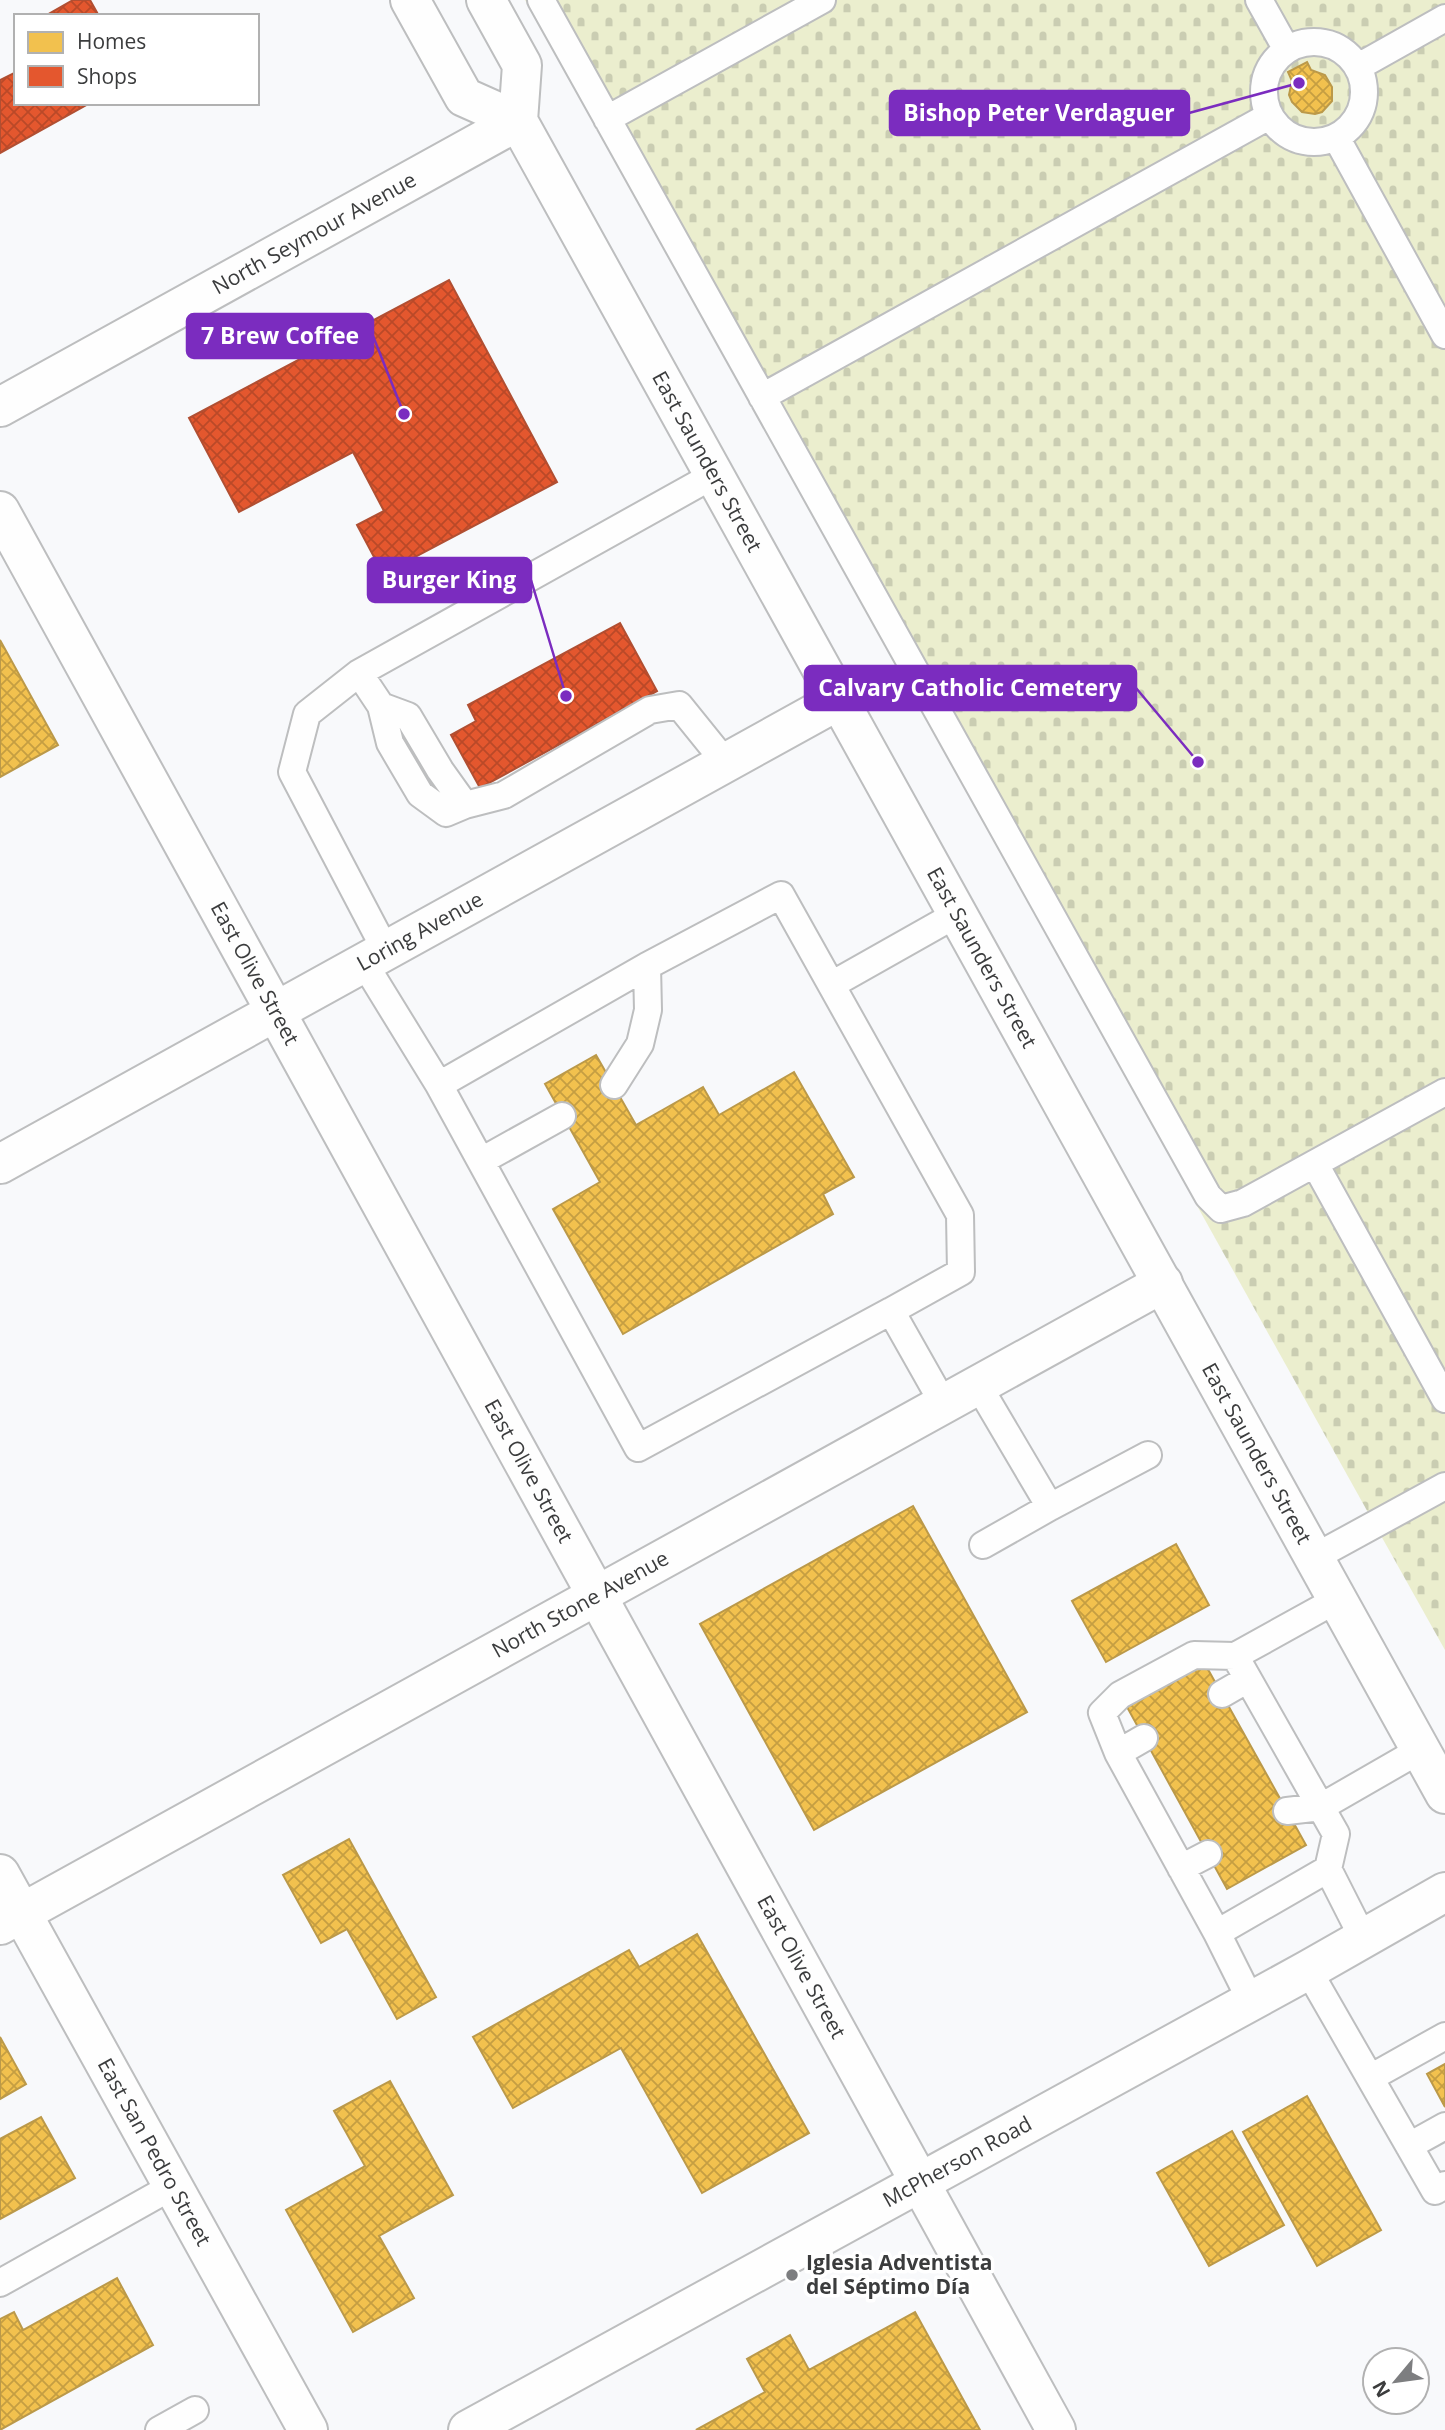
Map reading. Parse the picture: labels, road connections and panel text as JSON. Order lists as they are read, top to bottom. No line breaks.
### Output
{"streets":{"street":["North Seymour Avenue","East Saunders Street","Loring Avenue","East Olive Street","North Stone Avenue","East San Pedro Street","McPherson Road"]},"crossings":[["North Seymour Avenue","East Saunders Street"],["East Saunders Street","Loring Avenue"],["East Saunders Street","North Stone Avenue"],["Loring Avenue","East Olive Street"],["East Olive Street","North Stone Avenue"],["East Olive Street","McPherson Road"],["North Stone Avenue","East San Pedro Street"]],"places":["Bishop Peter Verdaguer","7 Brew Coffee","Burger King","Calvary Catholic Cemetery","Iglesia Adventista del Séptimo Día"],"legend":["Homes","Shops"],"north":"bottom left"}
